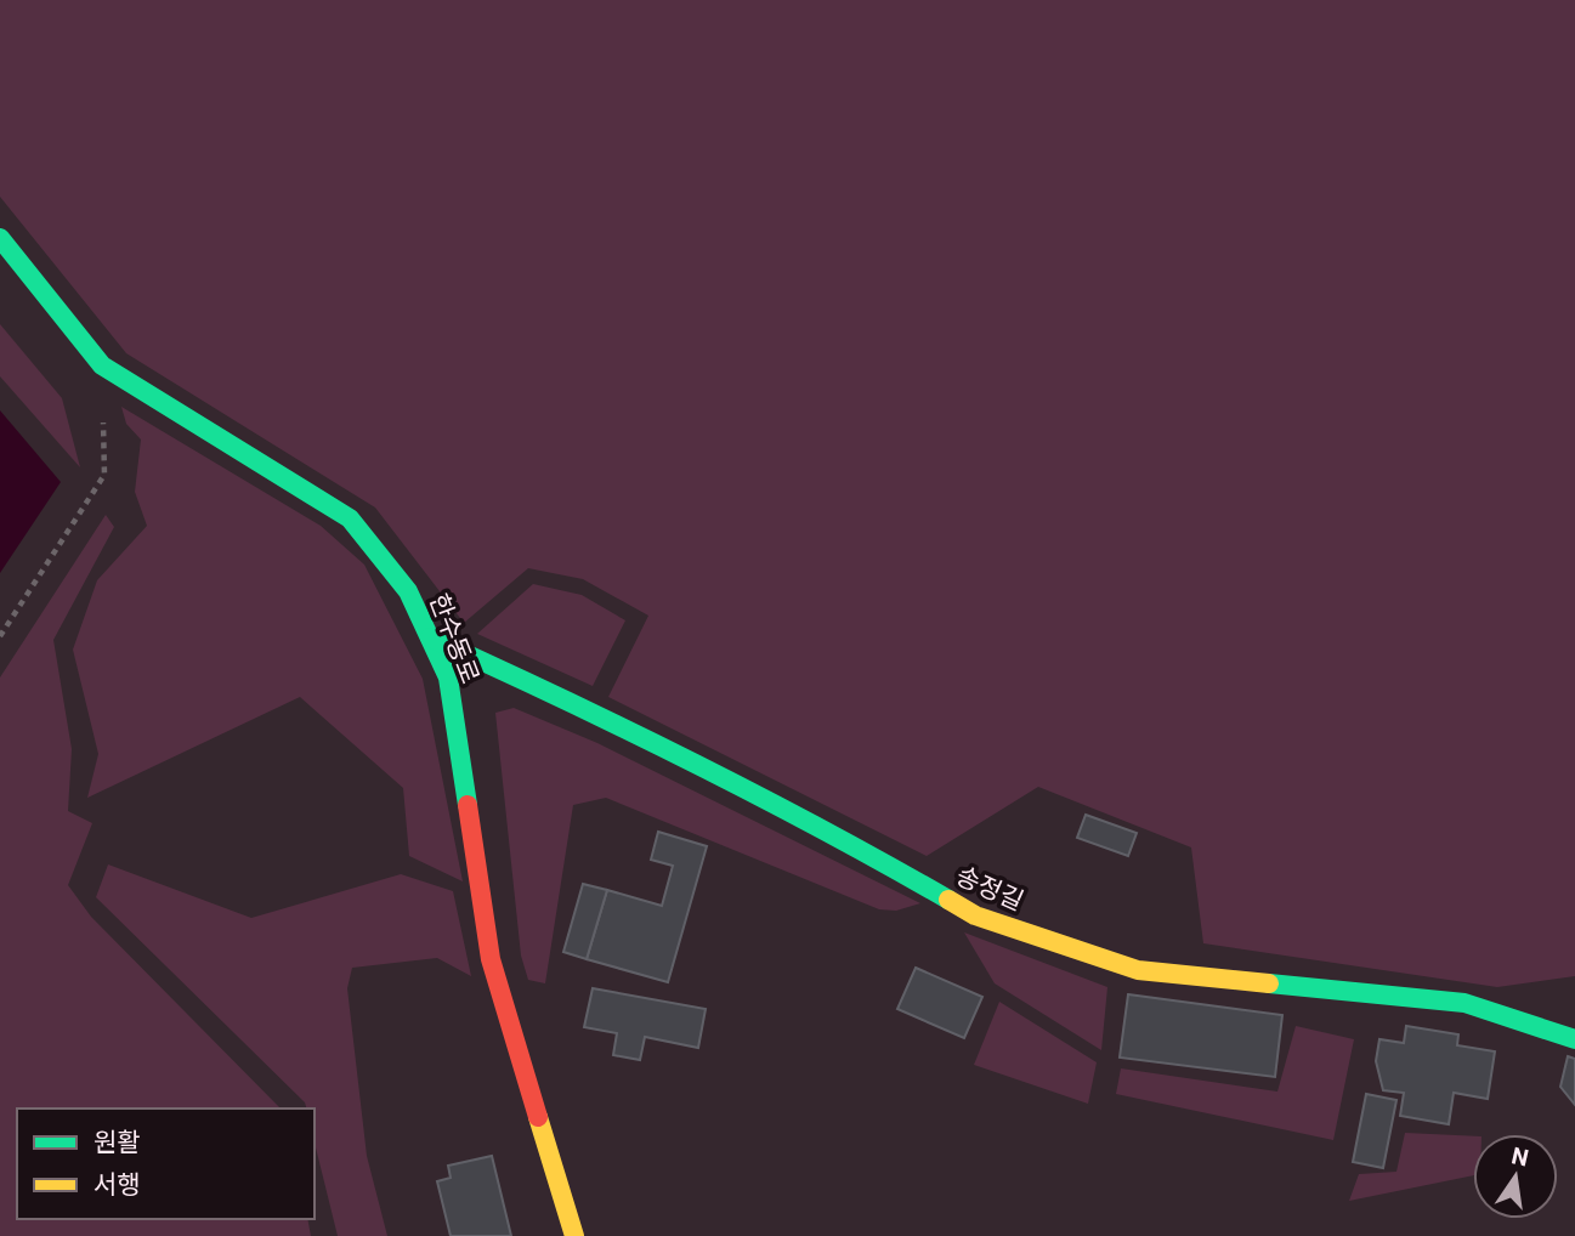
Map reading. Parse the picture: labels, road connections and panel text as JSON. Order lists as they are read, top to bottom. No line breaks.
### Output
{"streets":{"street":["한수동로","송정길"]},"crossings":[["한수동로","송정길"]],"legend":["원활","서행"],"north":"top"}
